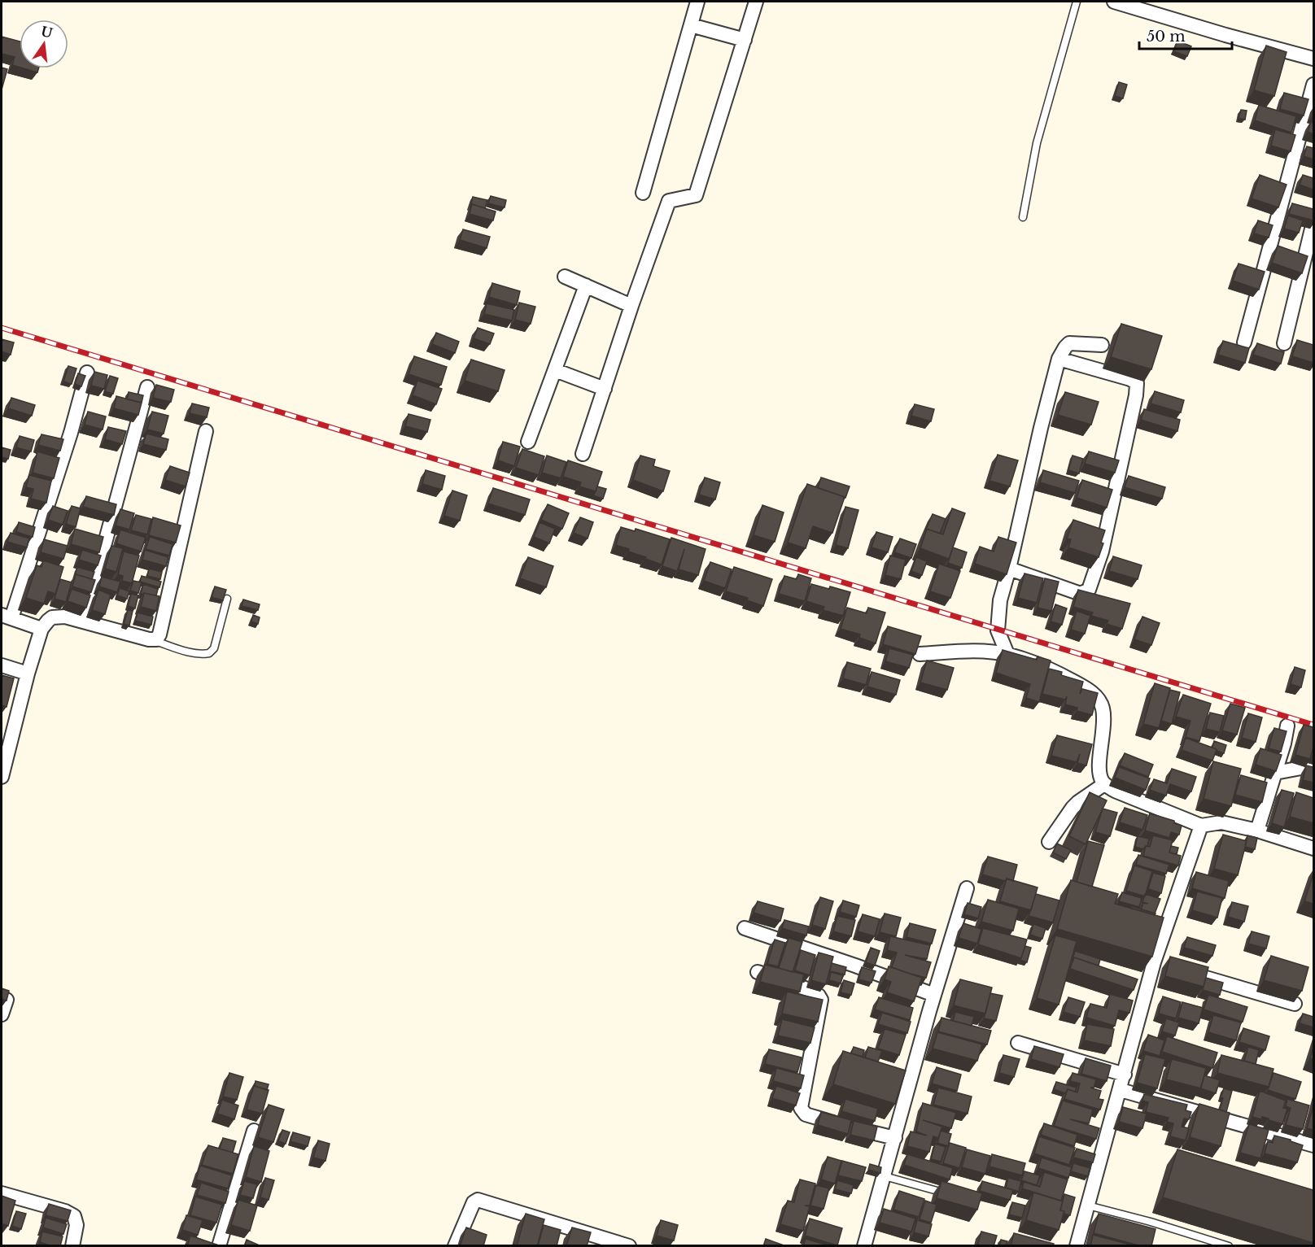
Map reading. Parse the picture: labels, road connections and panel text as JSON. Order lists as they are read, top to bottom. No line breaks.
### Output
{"scale_bar":"50 m","north":"top"}
